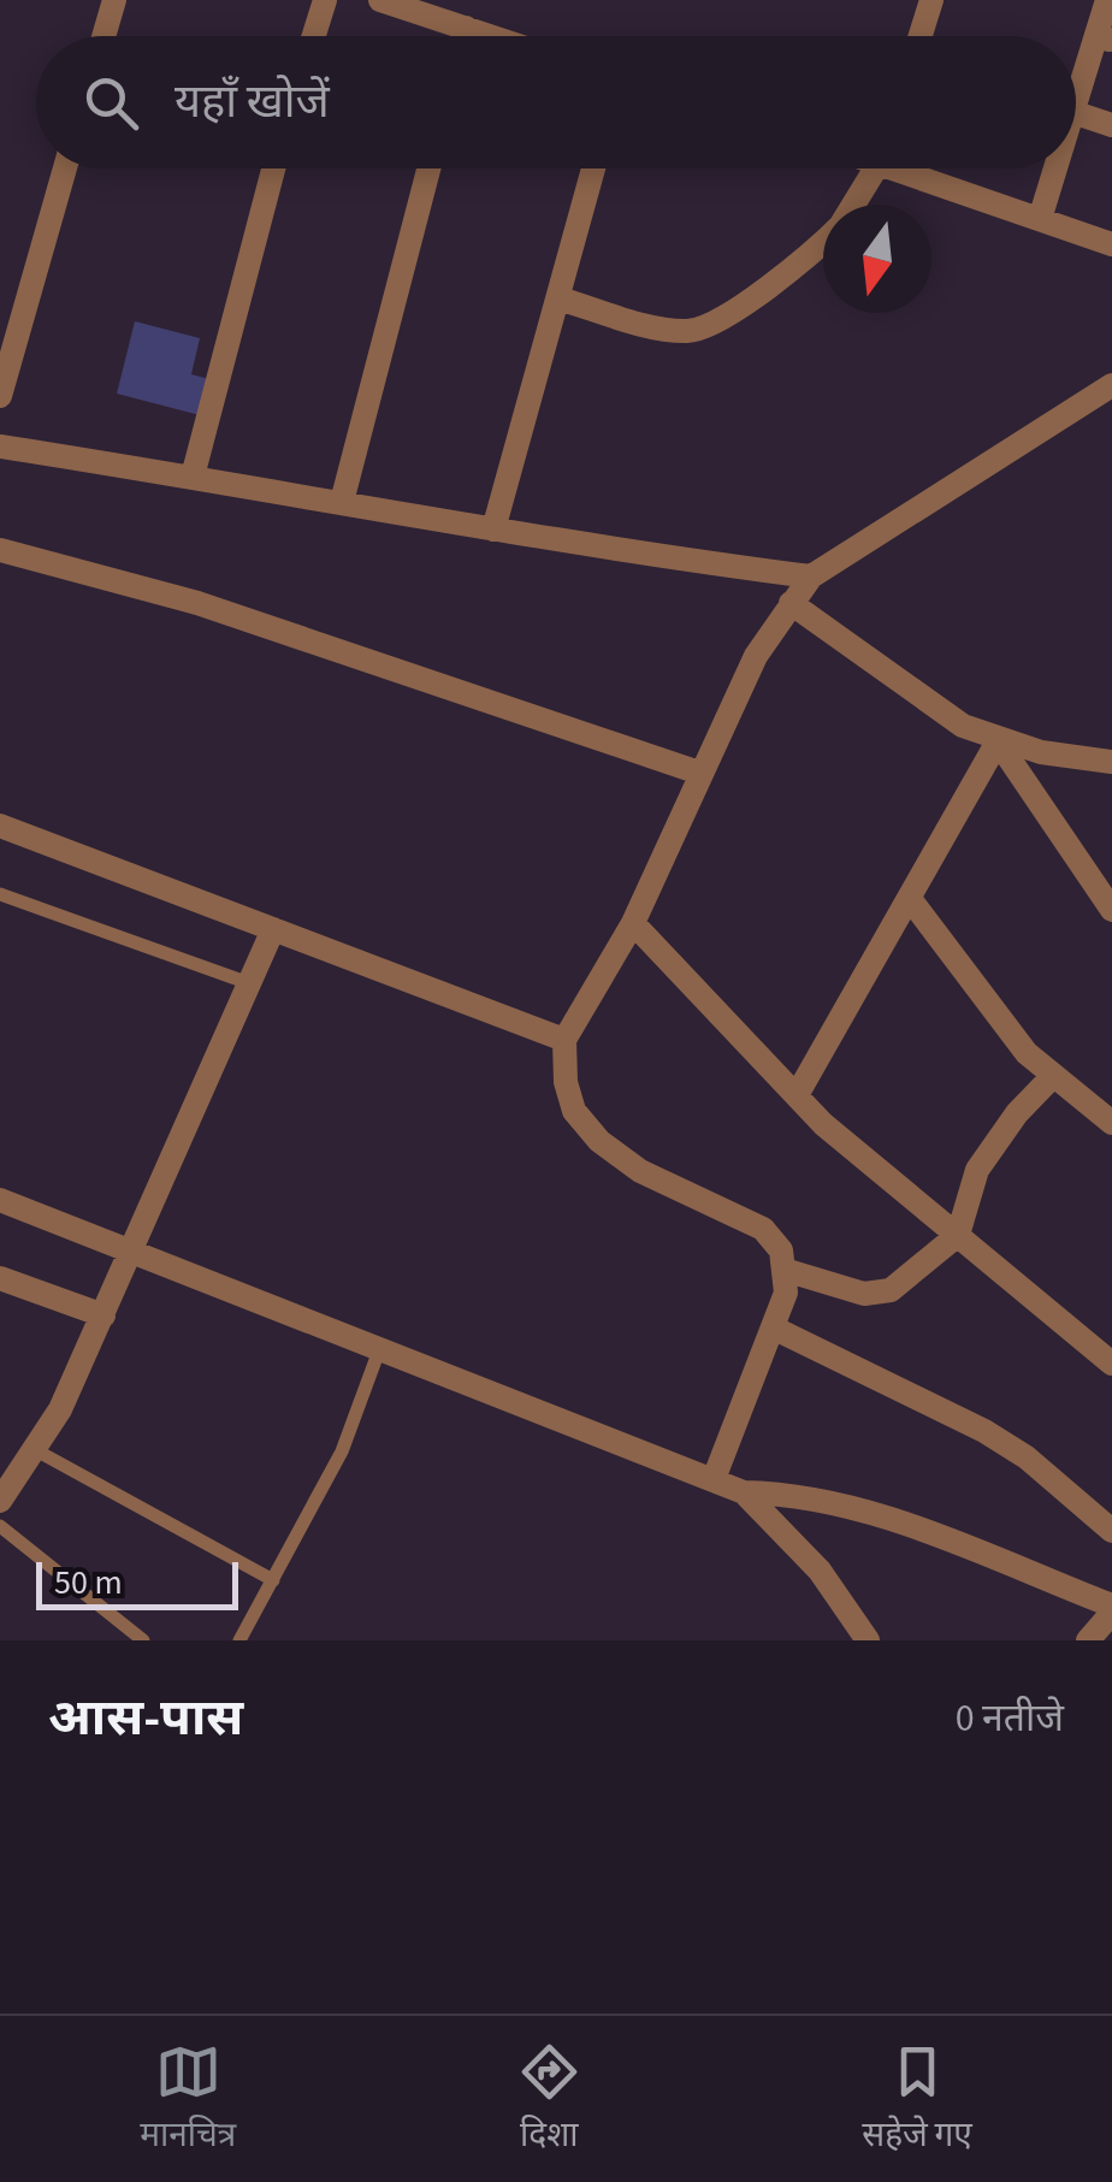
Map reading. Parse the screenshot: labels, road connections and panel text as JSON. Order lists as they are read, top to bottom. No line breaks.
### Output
{"scale_bar":"50 m","north":"bottom","page":{"search":"यहाँ खोजें","scale":"50 m","heading":["आस-पास","0 नतीजे"],"nav":["मानचित्र","दिशा","सहेजे गए"]}}
